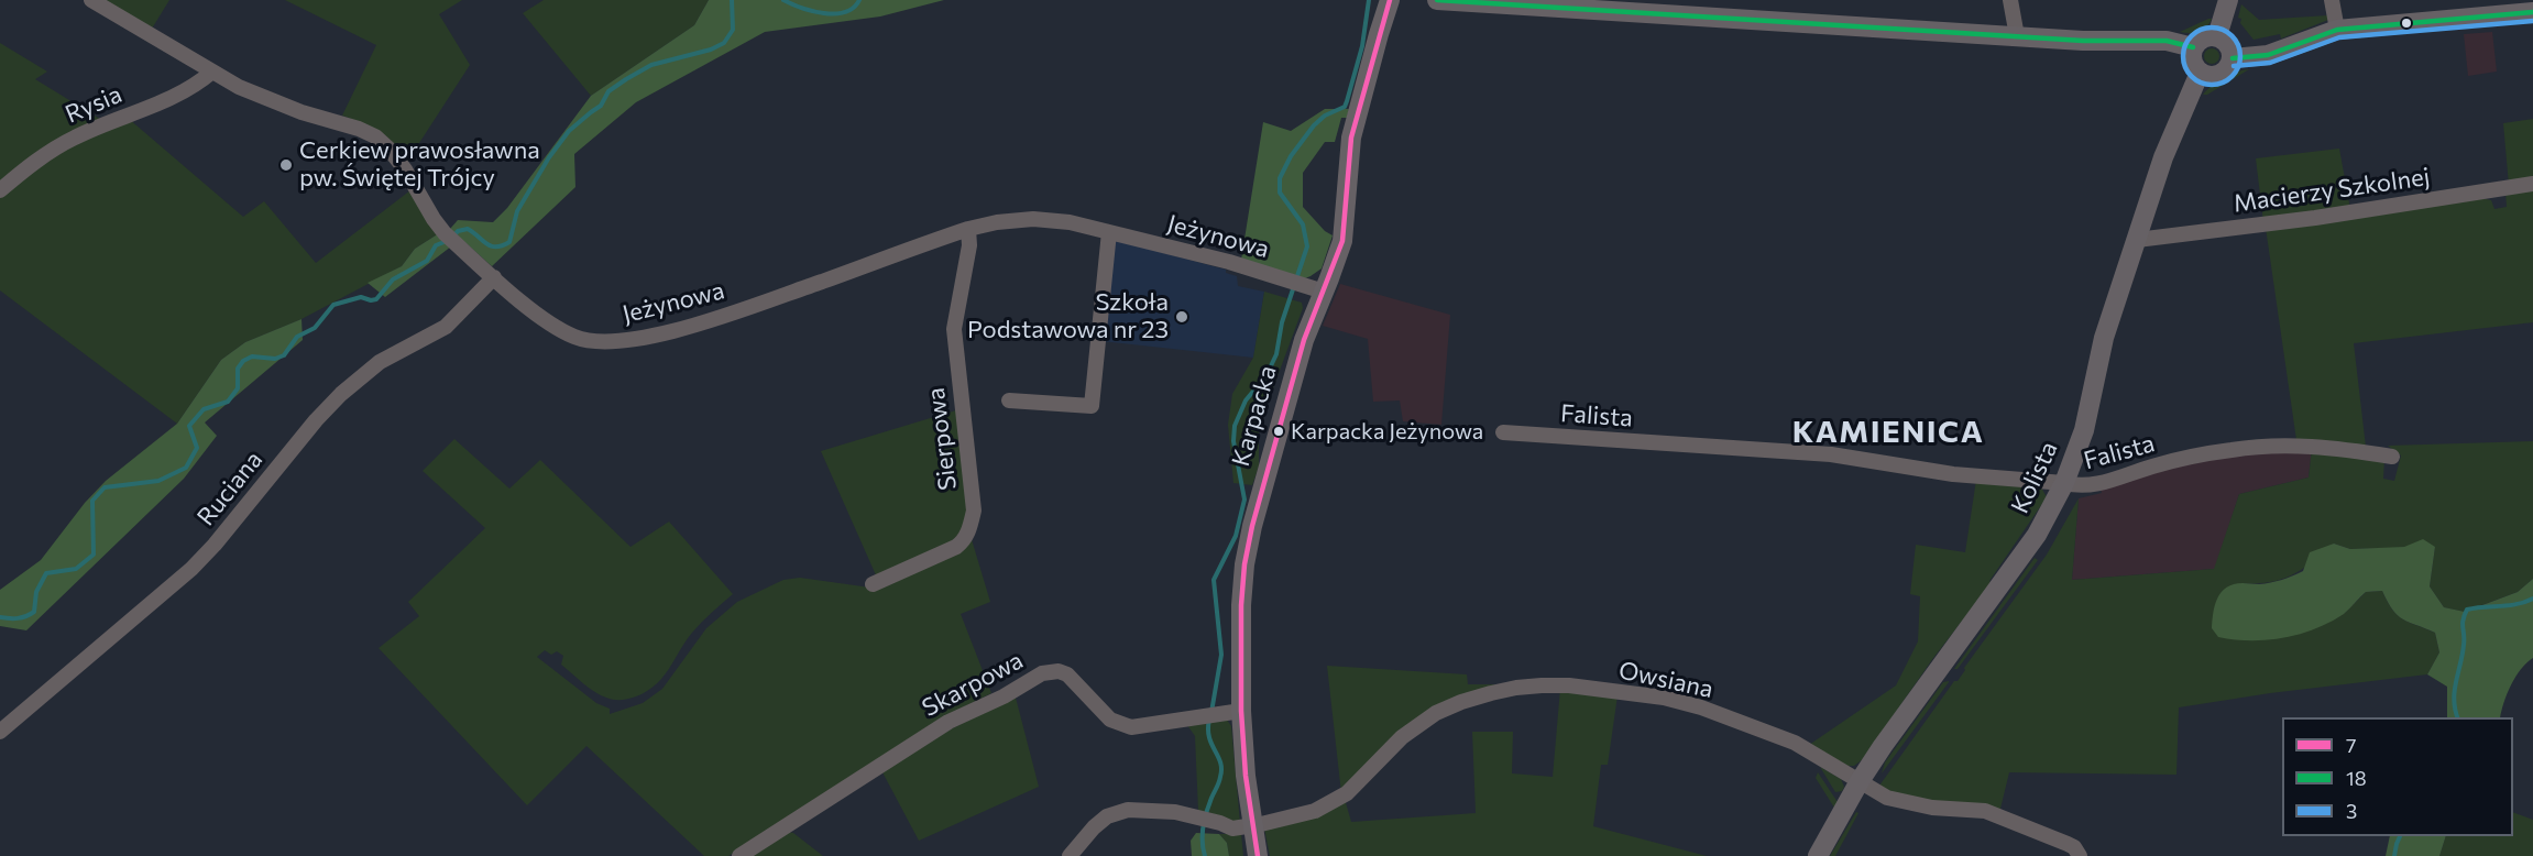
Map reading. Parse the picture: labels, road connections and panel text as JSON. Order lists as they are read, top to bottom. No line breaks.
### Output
{"streets":{"street":["Rysia","Macierzy Szkolnej","Jeżynowa","Karpacka","Falista","Sierpowa","Kolista","Ruciana","Owsiana","Skarpowa"]},"crossings":[["Rysia","Jeżynowa"],["Macierzy Szkolnej","Kolista"],["Jeżynowa","Karpacka"],["Jeżynowa","Sierpowa"],["Jeżynowa","Ruciana"],["Karpacka","Owsiana"],["Karpacka","Skarpowa"],["Falista","Kolista"],["Kolista","Owsiana"]],"districts":["KAMIENICA"],"places":["Cerkiew prawosławna pw. Świętej Trójcy","Szkoła Podstawowa nr 23","Karpacka Jeżynowa"],"lines":["transit line 7","transit line 18","transit line 3"],"legend":["7","18","3"]}
